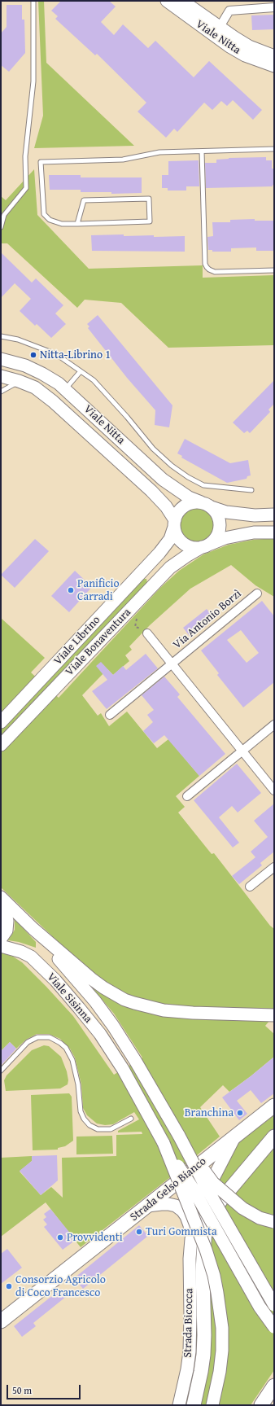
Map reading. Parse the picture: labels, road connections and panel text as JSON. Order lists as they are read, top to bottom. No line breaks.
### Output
{"streets":{"main road":["Viale Nitta","Viale Librino","Viale Bonaventura","Viale Sisinna","Strada Gelso Bianco","Strada Bicocca"],"street":["Via Antonio Borzì"]},"crossings":[["Viale Nitta","Viale Librino"],["Viale Nitta","Viale Bonaventura"],["Viale Librino","Viale Bonaventura"]],"places":["Nitta-Librino 1","Panificio Carradi","Branchina","Turi Gommista","Provvidenti","Consorzio Agricolo di Coco Francesco"],"scale_bar":"50 m"}
